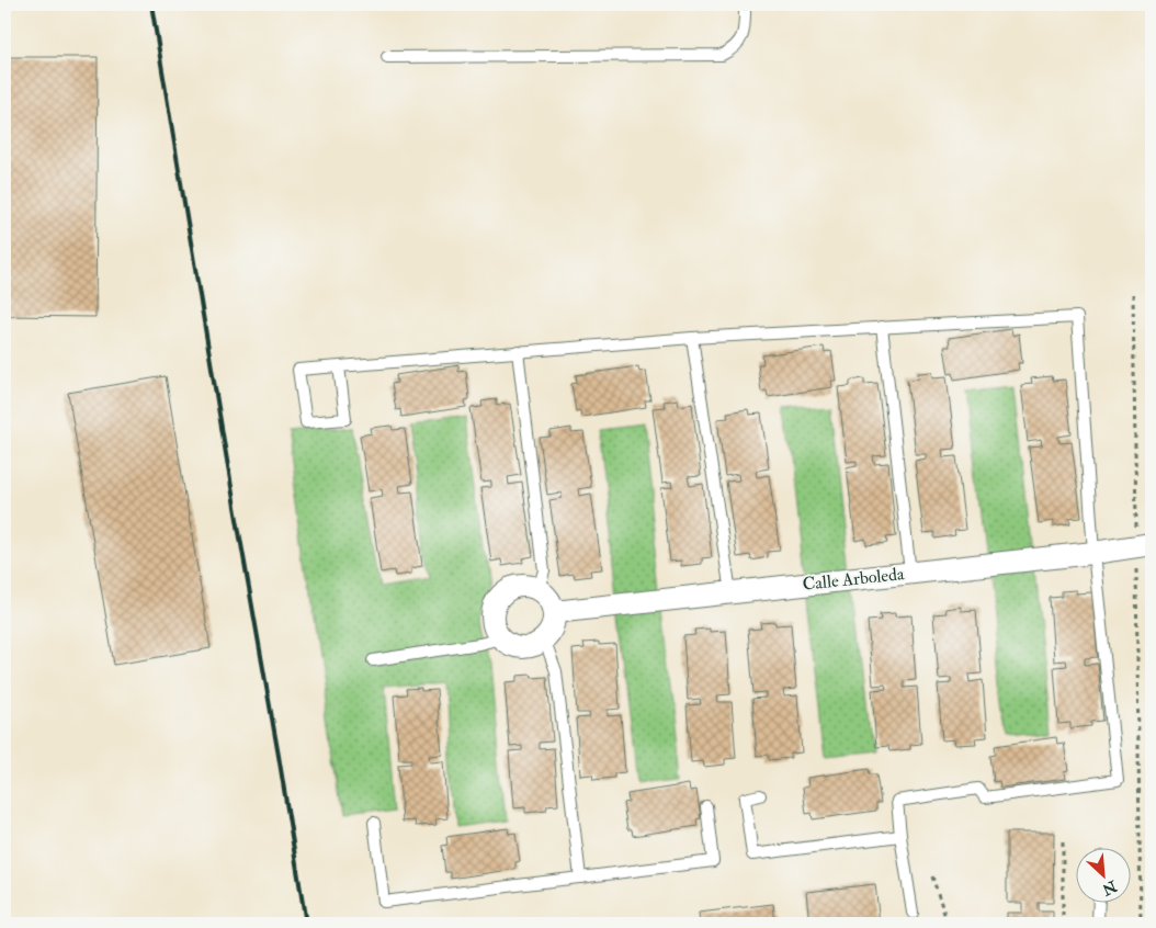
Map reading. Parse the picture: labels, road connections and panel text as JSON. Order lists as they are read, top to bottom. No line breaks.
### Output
{"streets":{"street":["Calle Arboleda"]},"north":"bottom right"}
